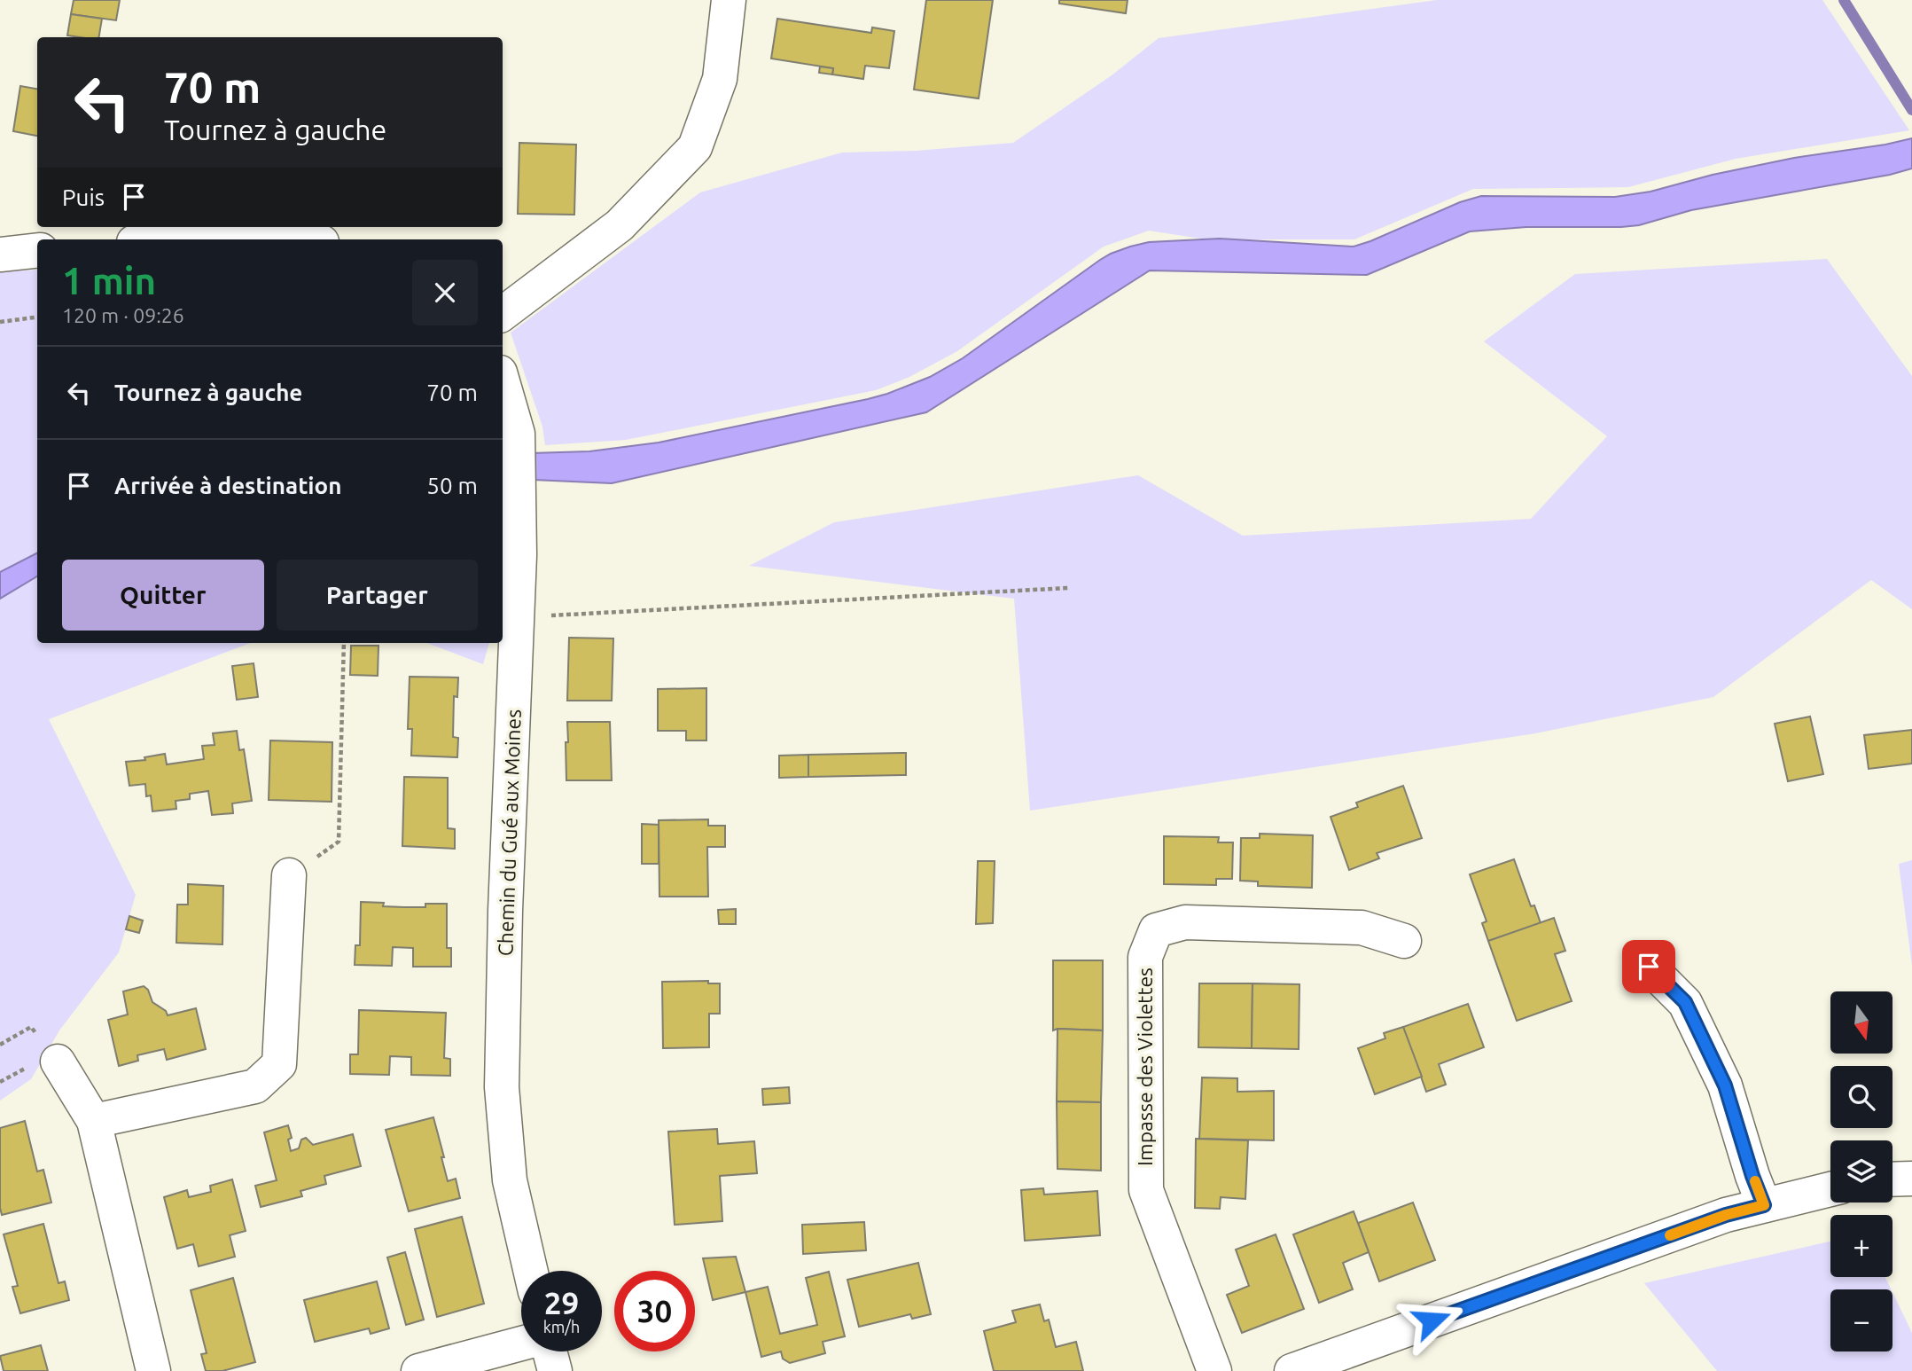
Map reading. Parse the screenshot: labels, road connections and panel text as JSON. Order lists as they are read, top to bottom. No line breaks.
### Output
{"streets":{"street":["Chemin du Gué aux Moines","Impasse des Violettes"]},"north":"bottom","page":{"turn":["70 m","Tournez à gauche"],"then":"Puis","heading":["1 min","120 m · 09:26"],"list":[{"name":"Tournez à gauche","value":"70 m"},{"name":"Arrivée à destination","value":"50 m"}],"buttons":["Quitter","Partager"],"map_buttons":["+","−"],"speed":"29 km/h","limit":"30"}}
